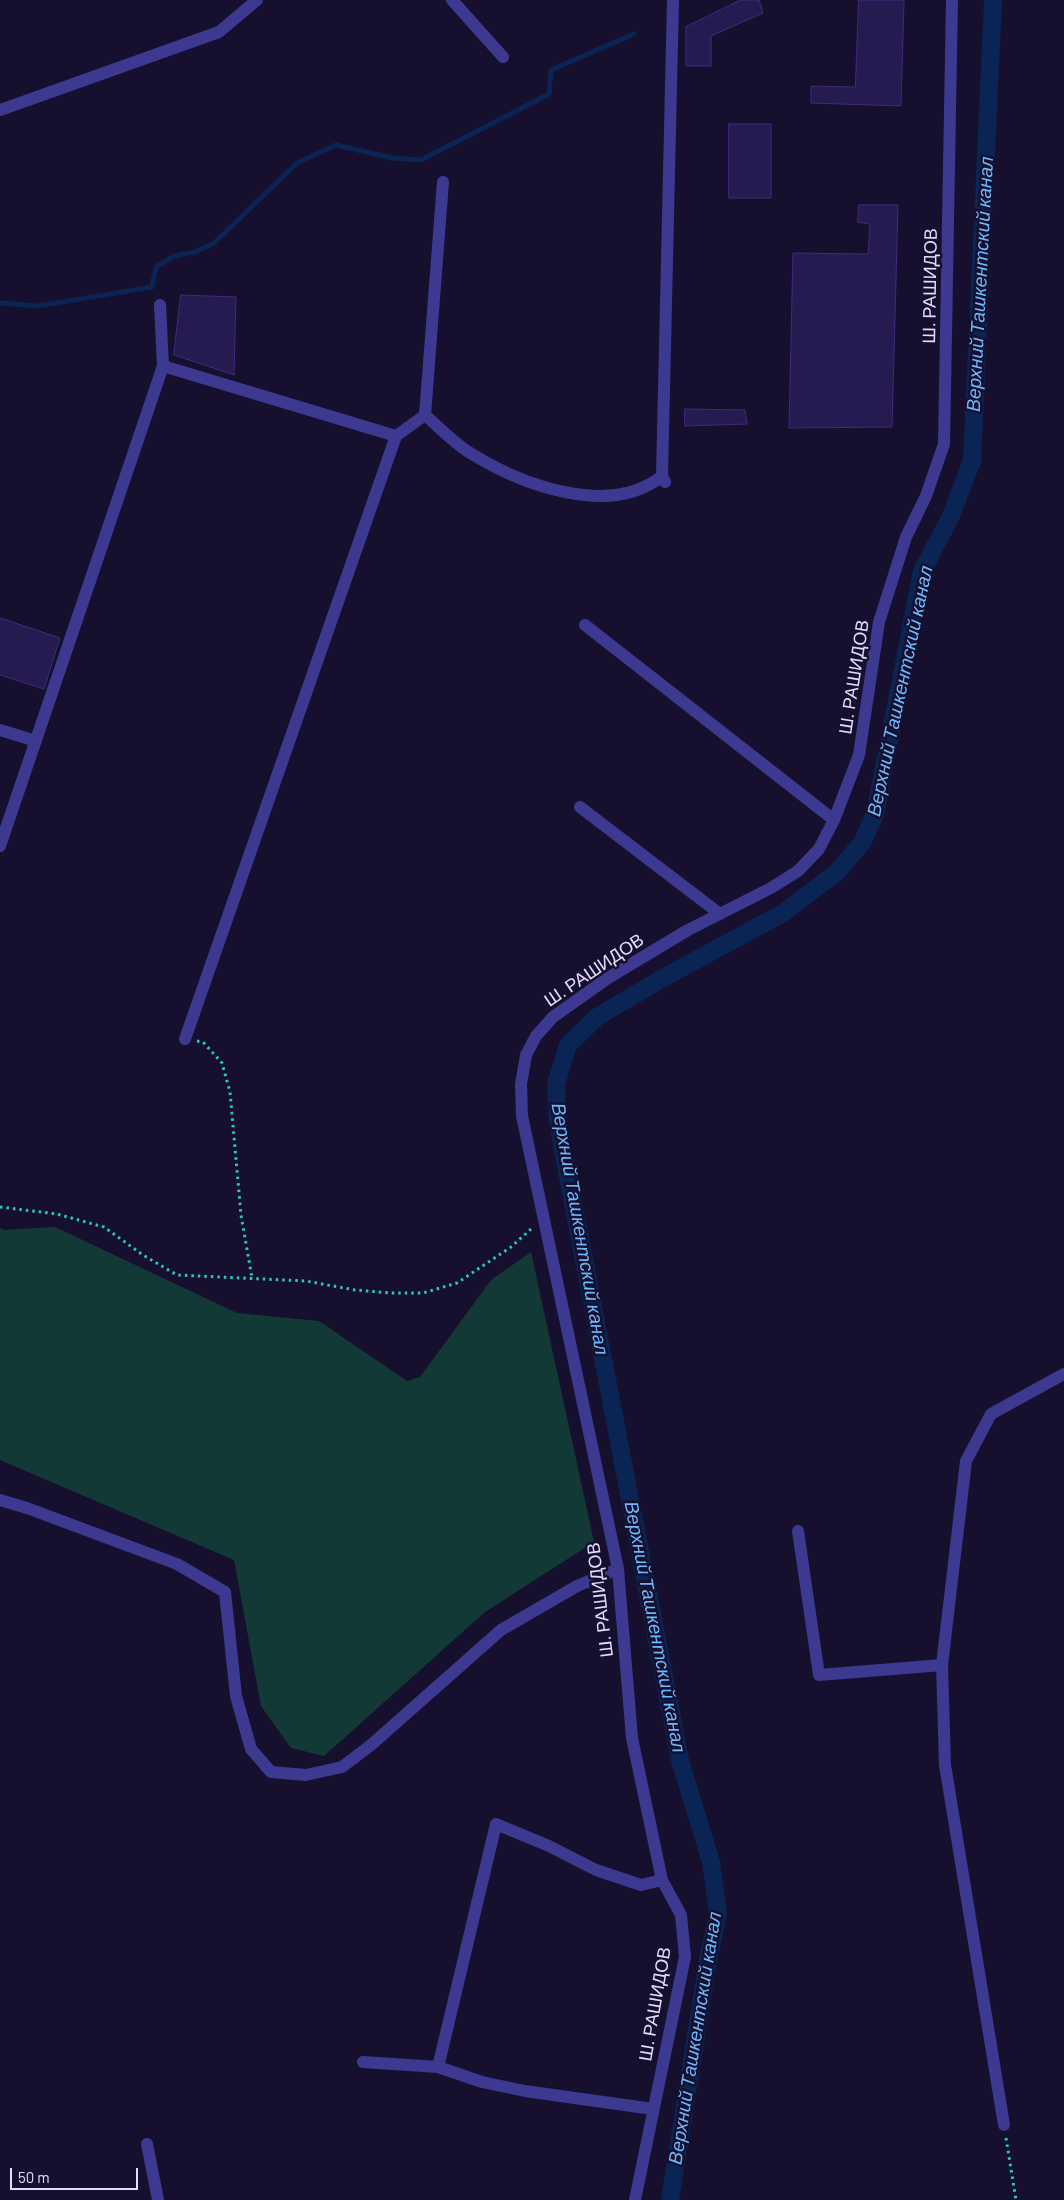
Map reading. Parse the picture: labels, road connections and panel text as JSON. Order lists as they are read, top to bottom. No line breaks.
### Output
{"streets":{"street":["Ш. РАШИДОВ"]},"water":["Верхний Ташкентский канал"],"scale_bar":"50 m"}
